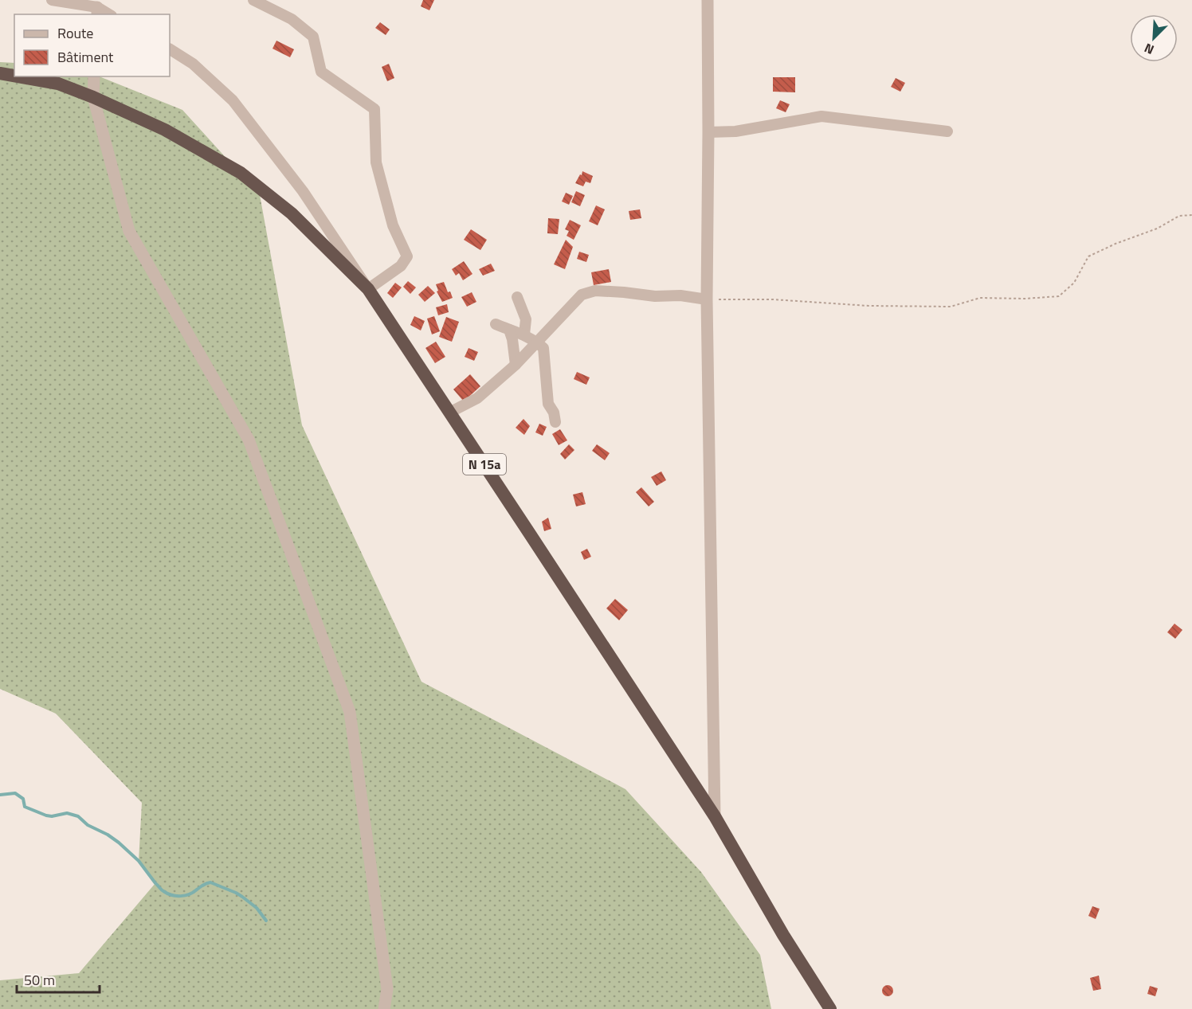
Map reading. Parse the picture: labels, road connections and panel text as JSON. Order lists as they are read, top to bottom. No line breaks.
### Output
{"streets":{"highway":["N 15a"]},"legend":["Route","Bâtiment"],"scale_bar":"50 m","north":"bottom left"}
